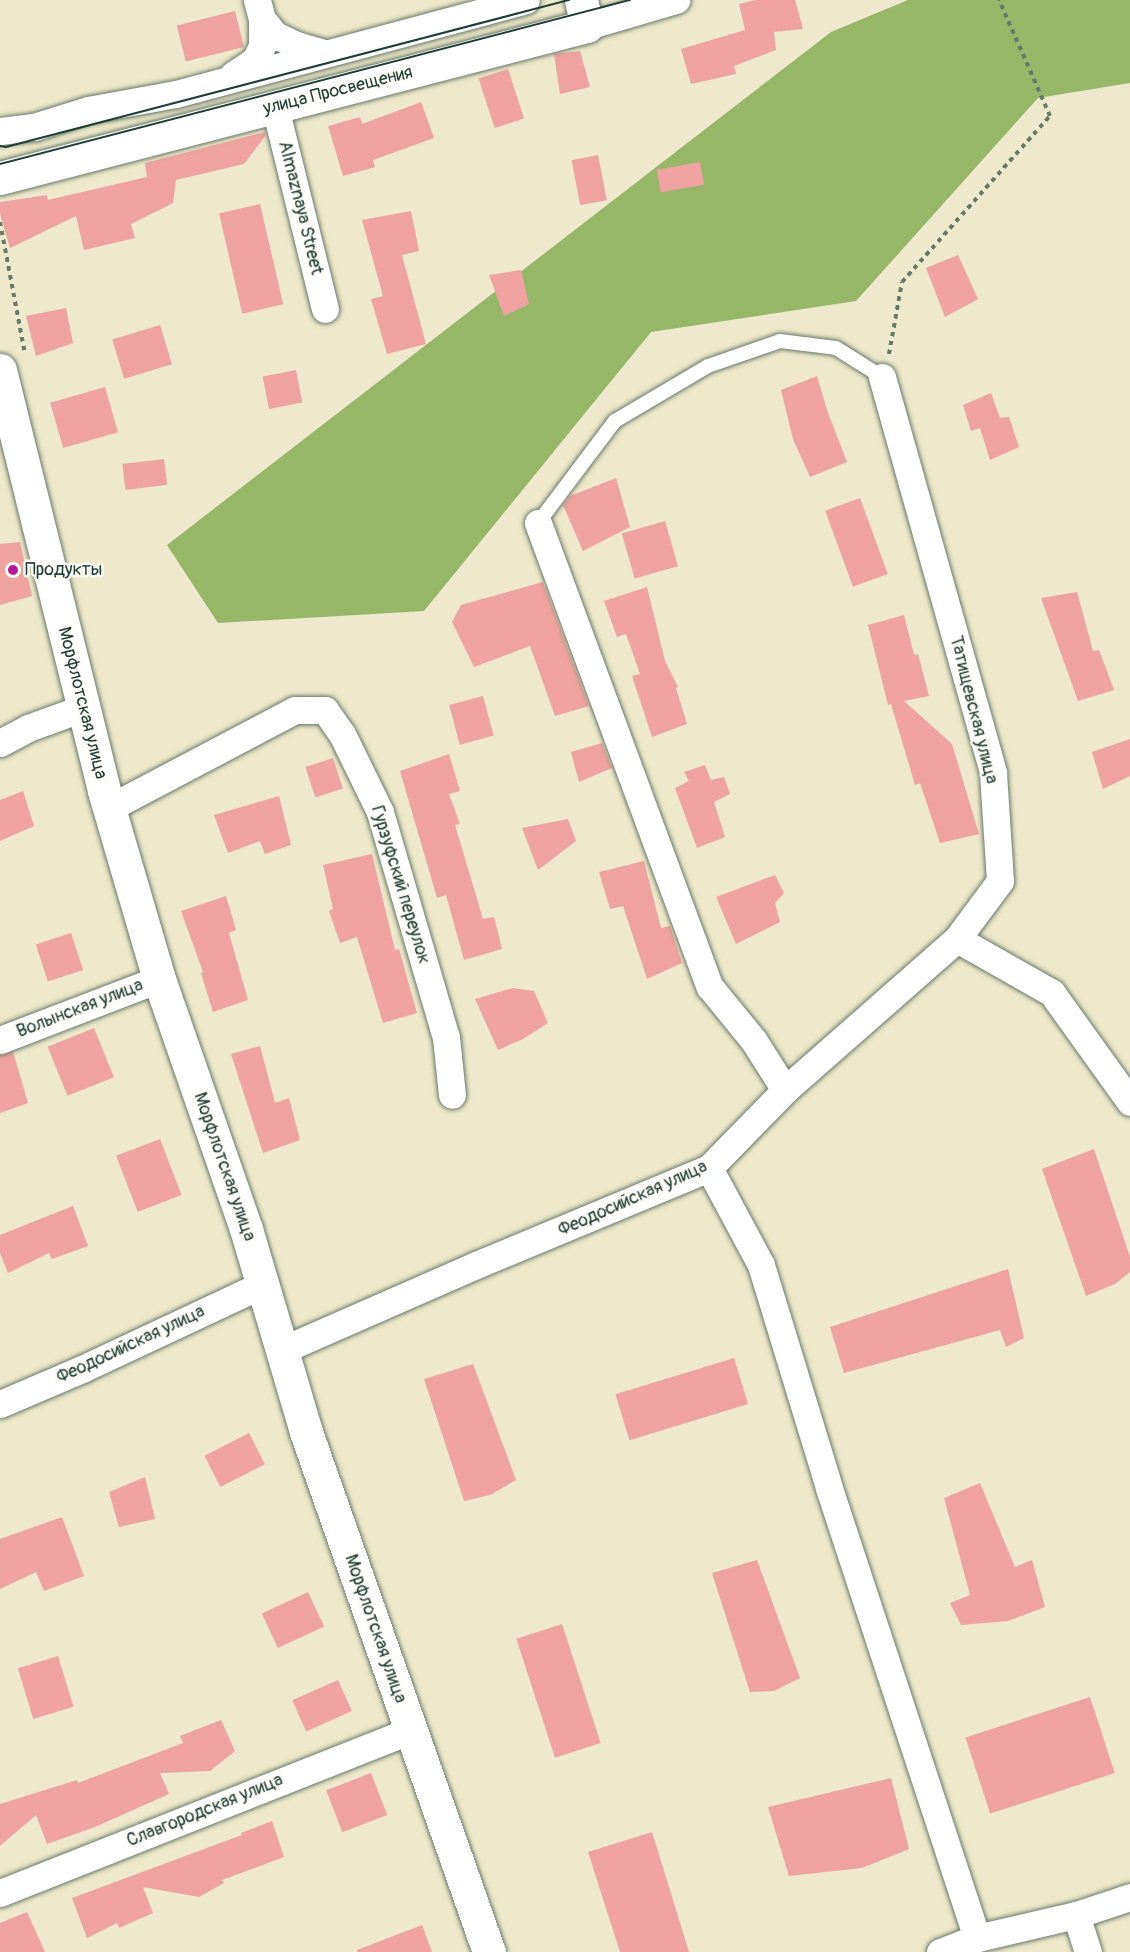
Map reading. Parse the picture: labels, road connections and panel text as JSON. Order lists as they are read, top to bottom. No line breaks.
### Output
{"streets":{"street":["улица Просвещения","Almaznaya Street","Морфлотская улица","Татищевская улица","Гурзуфский переулок","Волынская улица","Феодосийская улица","Славгородская улица"]},"crossings":[["улица Просвещения","Almaznaya Street"],["Морфлотская улица","Гурзуфский переулок"],["Морфлотская улица","Волынская улица"],["Морфлотская улица","Феодосийская улица"],["Морфлотская улица","Славгородская улица"],["Татищевская улица","Феодосийская улица"]],"places":["Продукты"]}
